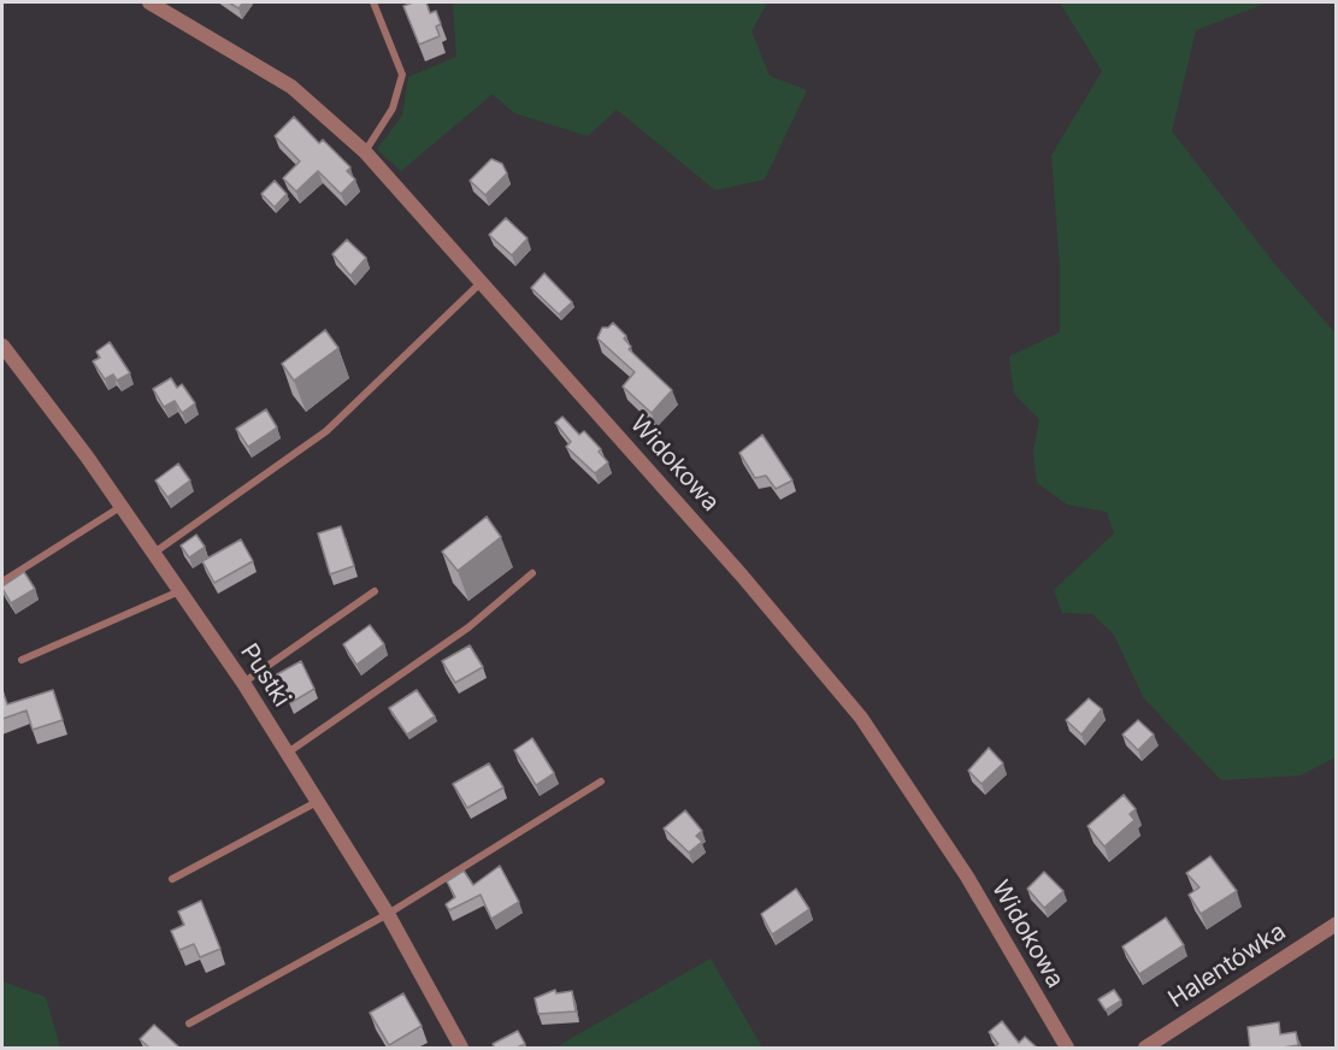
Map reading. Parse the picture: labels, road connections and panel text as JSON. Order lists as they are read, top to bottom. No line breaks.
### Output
{"streets":{"street":["Widokowa","Pustki","Halentówka"]}}
